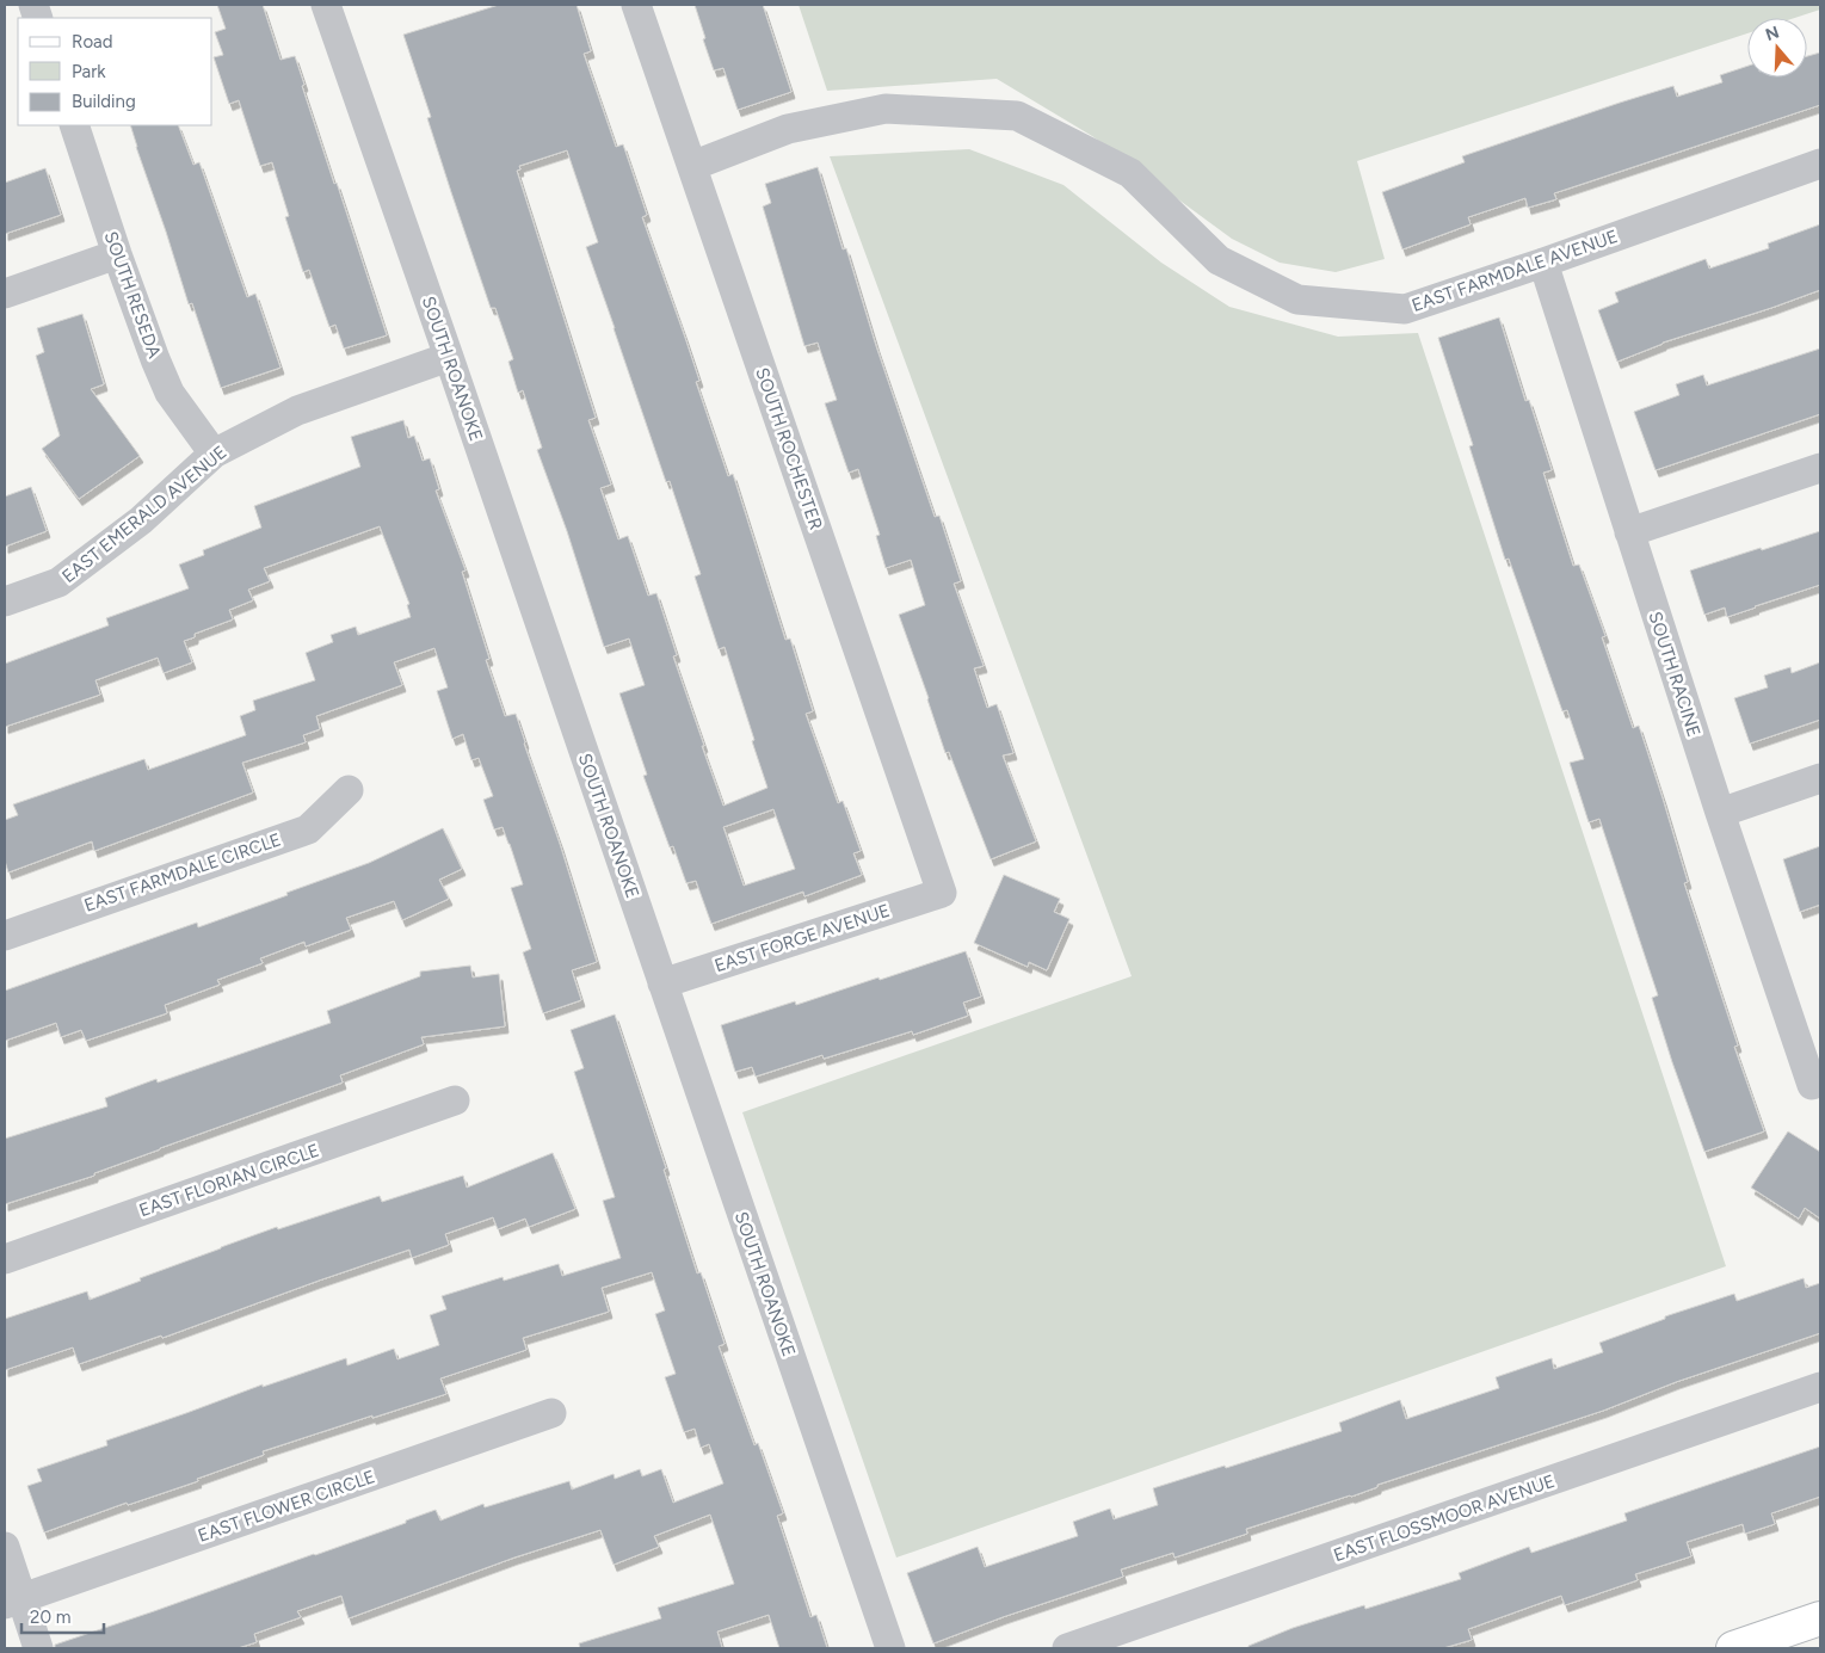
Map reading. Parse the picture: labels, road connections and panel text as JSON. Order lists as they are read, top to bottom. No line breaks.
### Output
{"streets":{"street":["EAST FARMDALE AVENUE","SOUTH RESEDA","SOUTH ROANOKE","SOUTH ROCHESTER","EAST EMERALD AVENUE","SOUTH RACINE","EAST FARMDALE CIRCLE","EAST FORGE AVENUE","EAST FLORIAN CIRCLE","EAST FLOWER CIRCLE","EAST FLOSSMOOR AVENUE"]},"crossings":[["EAST FARMDALE AVENUE","SOUTH ROCHESTER"],["EAST FARMDALE AVENUE","SOUTH RACINE"],["SOUTH RESEDA","EAST EMERALD AVENUE"],["SOUTH ROANOKE","EAST EMERALD AVENUE"],["SOUTH ROANOKE","EAST FORGE AVENUE"],["SOUTH ROCHESTER","EAST FORGE AVENUE"]],"legend":["Road","Park","Building"],"scale_bar":"20 m","north":"top"}
